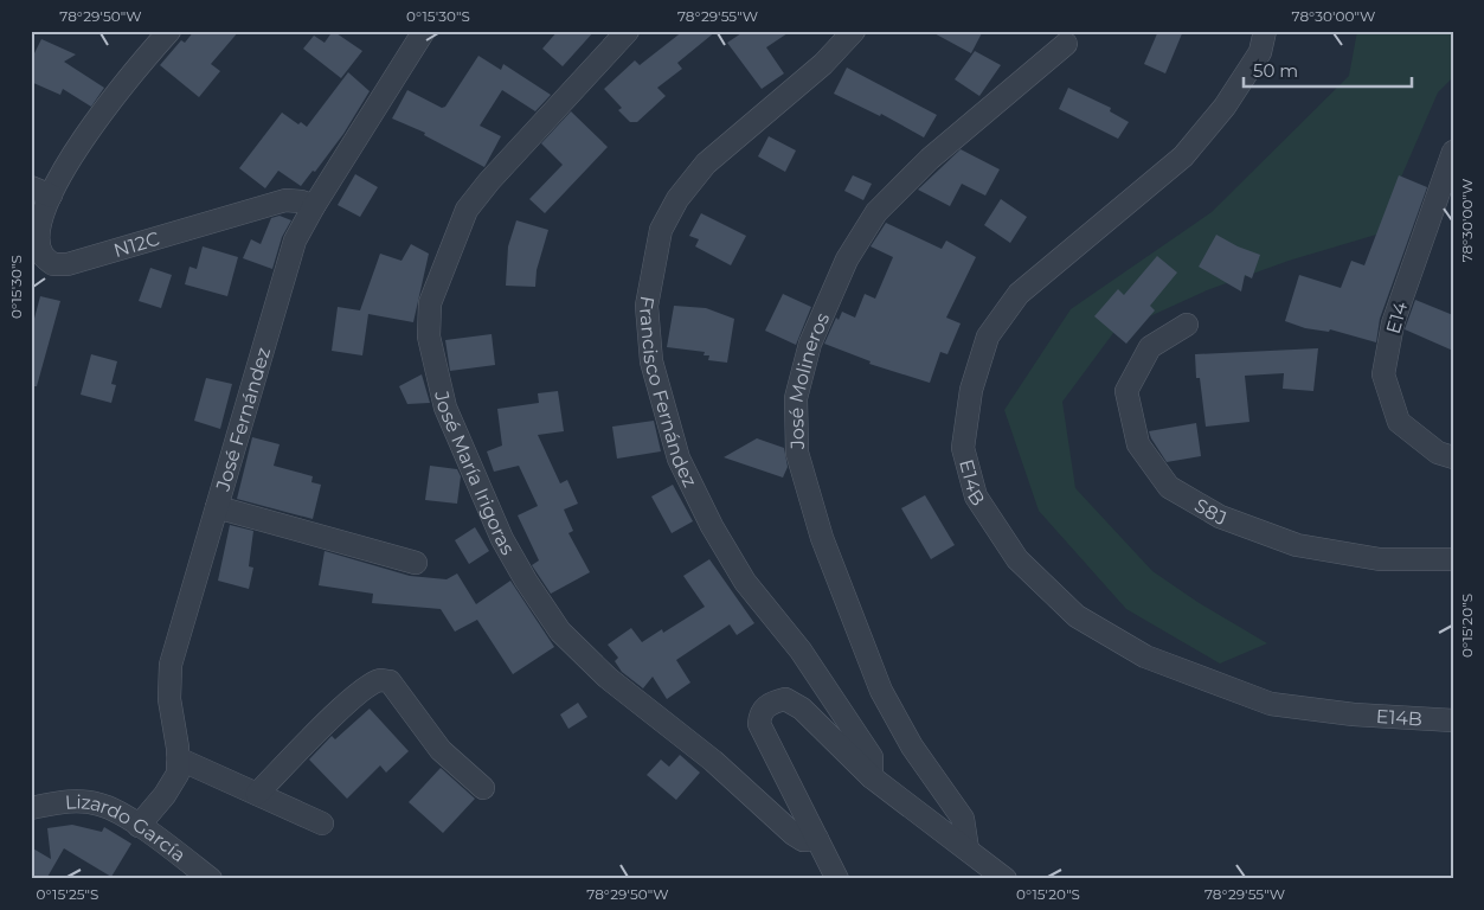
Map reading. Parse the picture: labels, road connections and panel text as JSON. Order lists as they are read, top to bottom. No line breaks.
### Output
{"streets":{"street":["N12C","E14","José Molineros","Francisco Fernández","José Fernández","José María Irigoras","E14B","S8J","Lizardo García"]},"crossings":[["N12C","José Fernández"],["José Fernández","Lizardo García"]],"scale_bar":"50 m","coordinates":["78°29'50\"W","0°15'30\"S","78°29'55\"W","78°30'00\"W","0°15'20\"S","0°15'25\"S"]}
